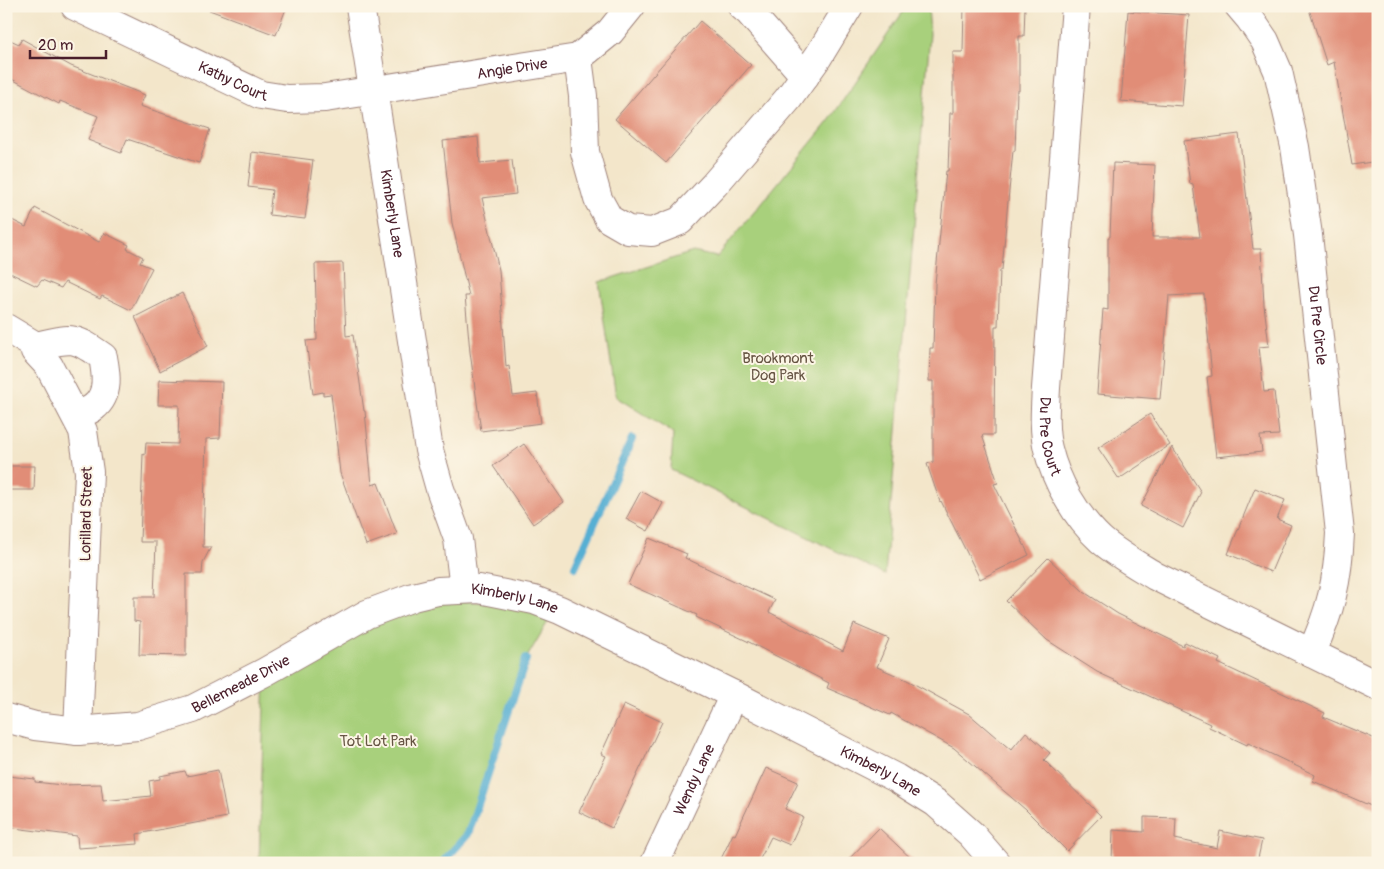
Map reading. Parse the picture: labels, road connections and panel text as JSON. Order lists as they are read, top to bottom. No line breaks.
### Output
{"streets":{"street":["Angie Drive","Kathy Court","Kimberly Lane","Du Pre Circle","Du Pre Court","Lorillard Street","Bellemeade Drive","Wendy Lane"]},"crossings":[["Angie Drive","Kathy Court"],["Angie Drive","Kimberly Lane"],["Kathy Court","Kimberly Lane"],["Kimberly Lane","Bellemeade Drive"],["Kimberly Lane","Wendy Lane"],["Du Pre Circle","Du Pre Court"],["Lorillard Street","Bellemeade Drive"]],"parks":["Brookmont Dog Park","Tot Lot Park"],"scale_bar":"20 m"}
